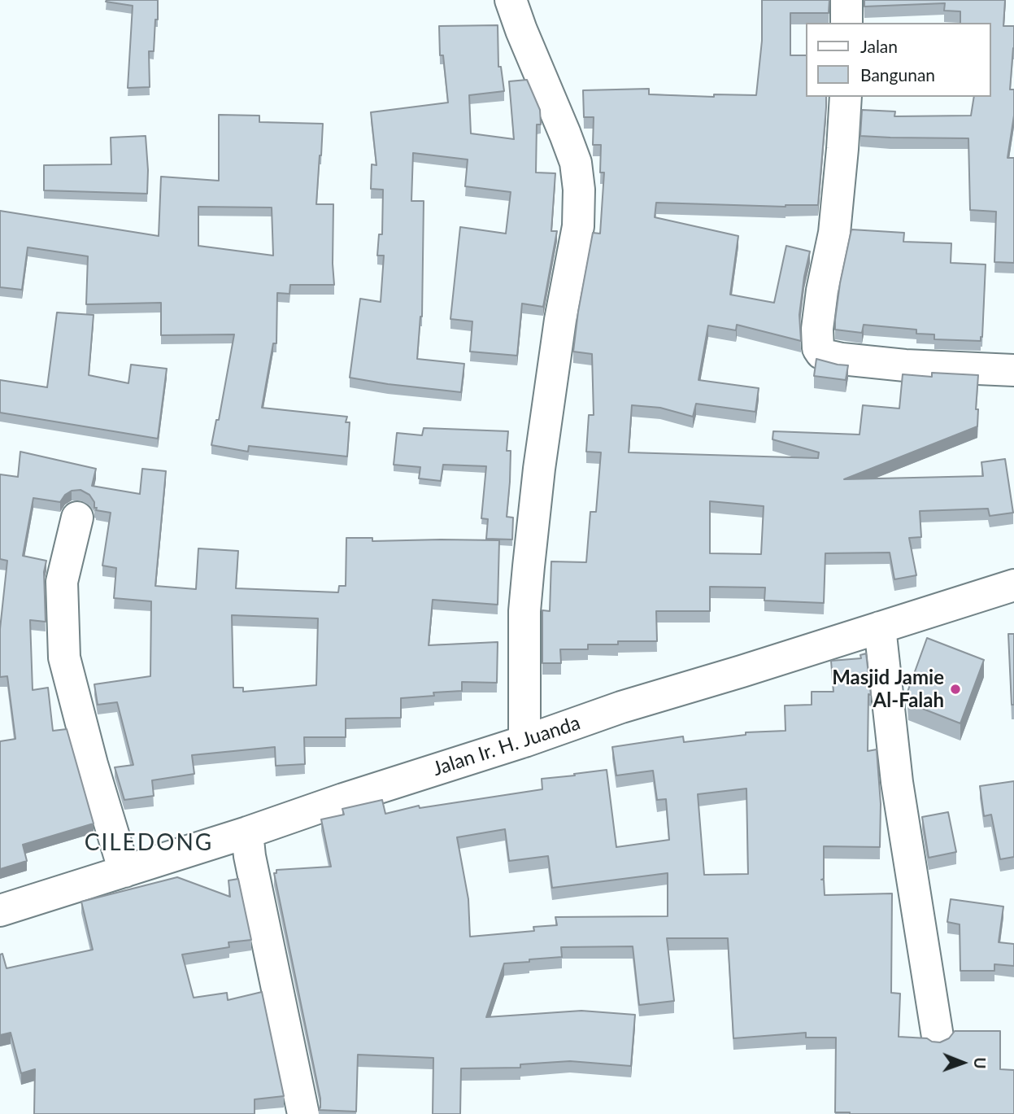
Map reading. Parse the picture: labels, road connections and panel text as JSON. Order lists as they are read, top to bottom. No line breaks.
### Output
{"streets":{"street":["Jalan Ir. H. Juanda"]},"districts":["CILEDONG"],"places":["Masjid Jamie Al-Falah"],"legend":["Jalan","Bangunan"],"north":"right"}
